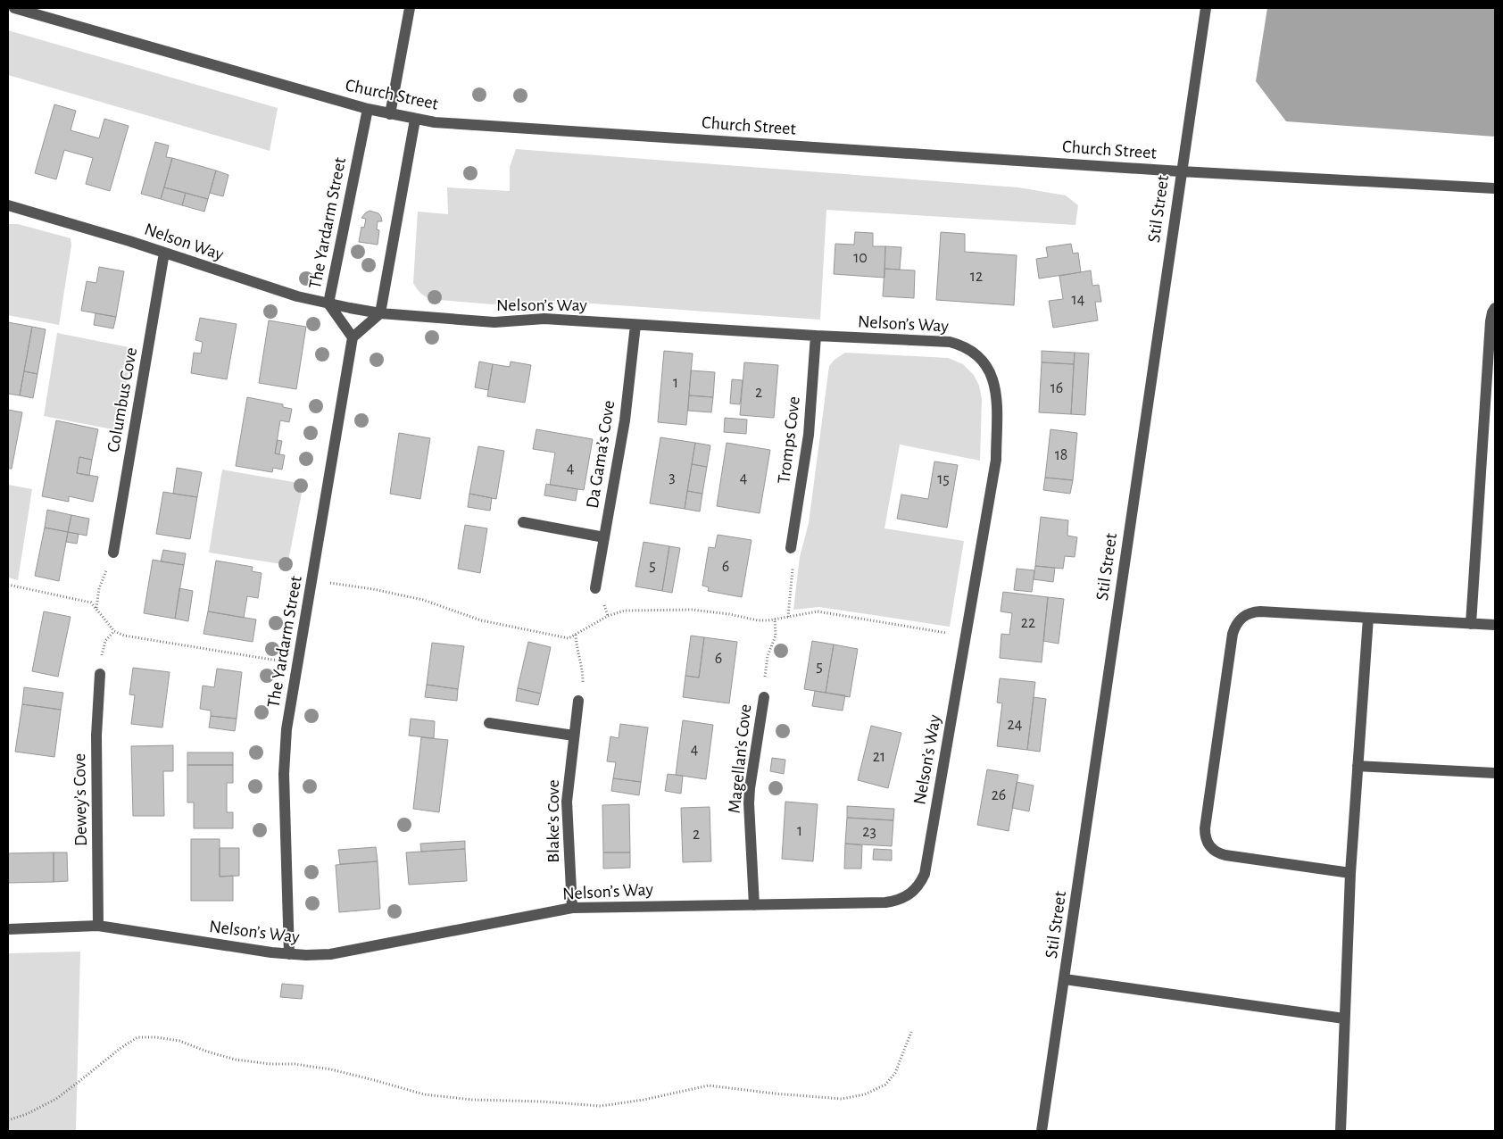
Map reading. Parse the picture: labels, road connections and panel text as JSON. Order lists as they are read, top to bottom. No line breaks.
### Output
{"streets":{"street":["Church Street","Stil Street","The Yardarm Street","Nelson Way","Nelson’s Way","Columbus Cove","Tromps Cove","Da Gama’s Cove","Magellan’s Cove","Dewey’s Cove","Blake’s Cove"]},"crossings":[["Church Street","Stil Street"],["Church Street","The Yardarm Street"],["The Yardarm Street","Nelson Way"],["The Yardarm Street","Nelson’s Way"],["Nelson Way","Nelson’s Way"],["Nelson Way","Columbus Cove"],["Nelson’s Way","Tromps Cove"],["Nelson’s Way","Da Gama’s Cove"],["Nelson’s Way","Magellan’s Cove"],["Nelson’s Way","Dewey’s Cove"],["Nelson’s Way","Blake’s Cove"]],"house_numbers":["10","12","14","1","16","2","18","4","3","4","15","5","6","22","6","5","24","4","21","26","1","23","2"]}
